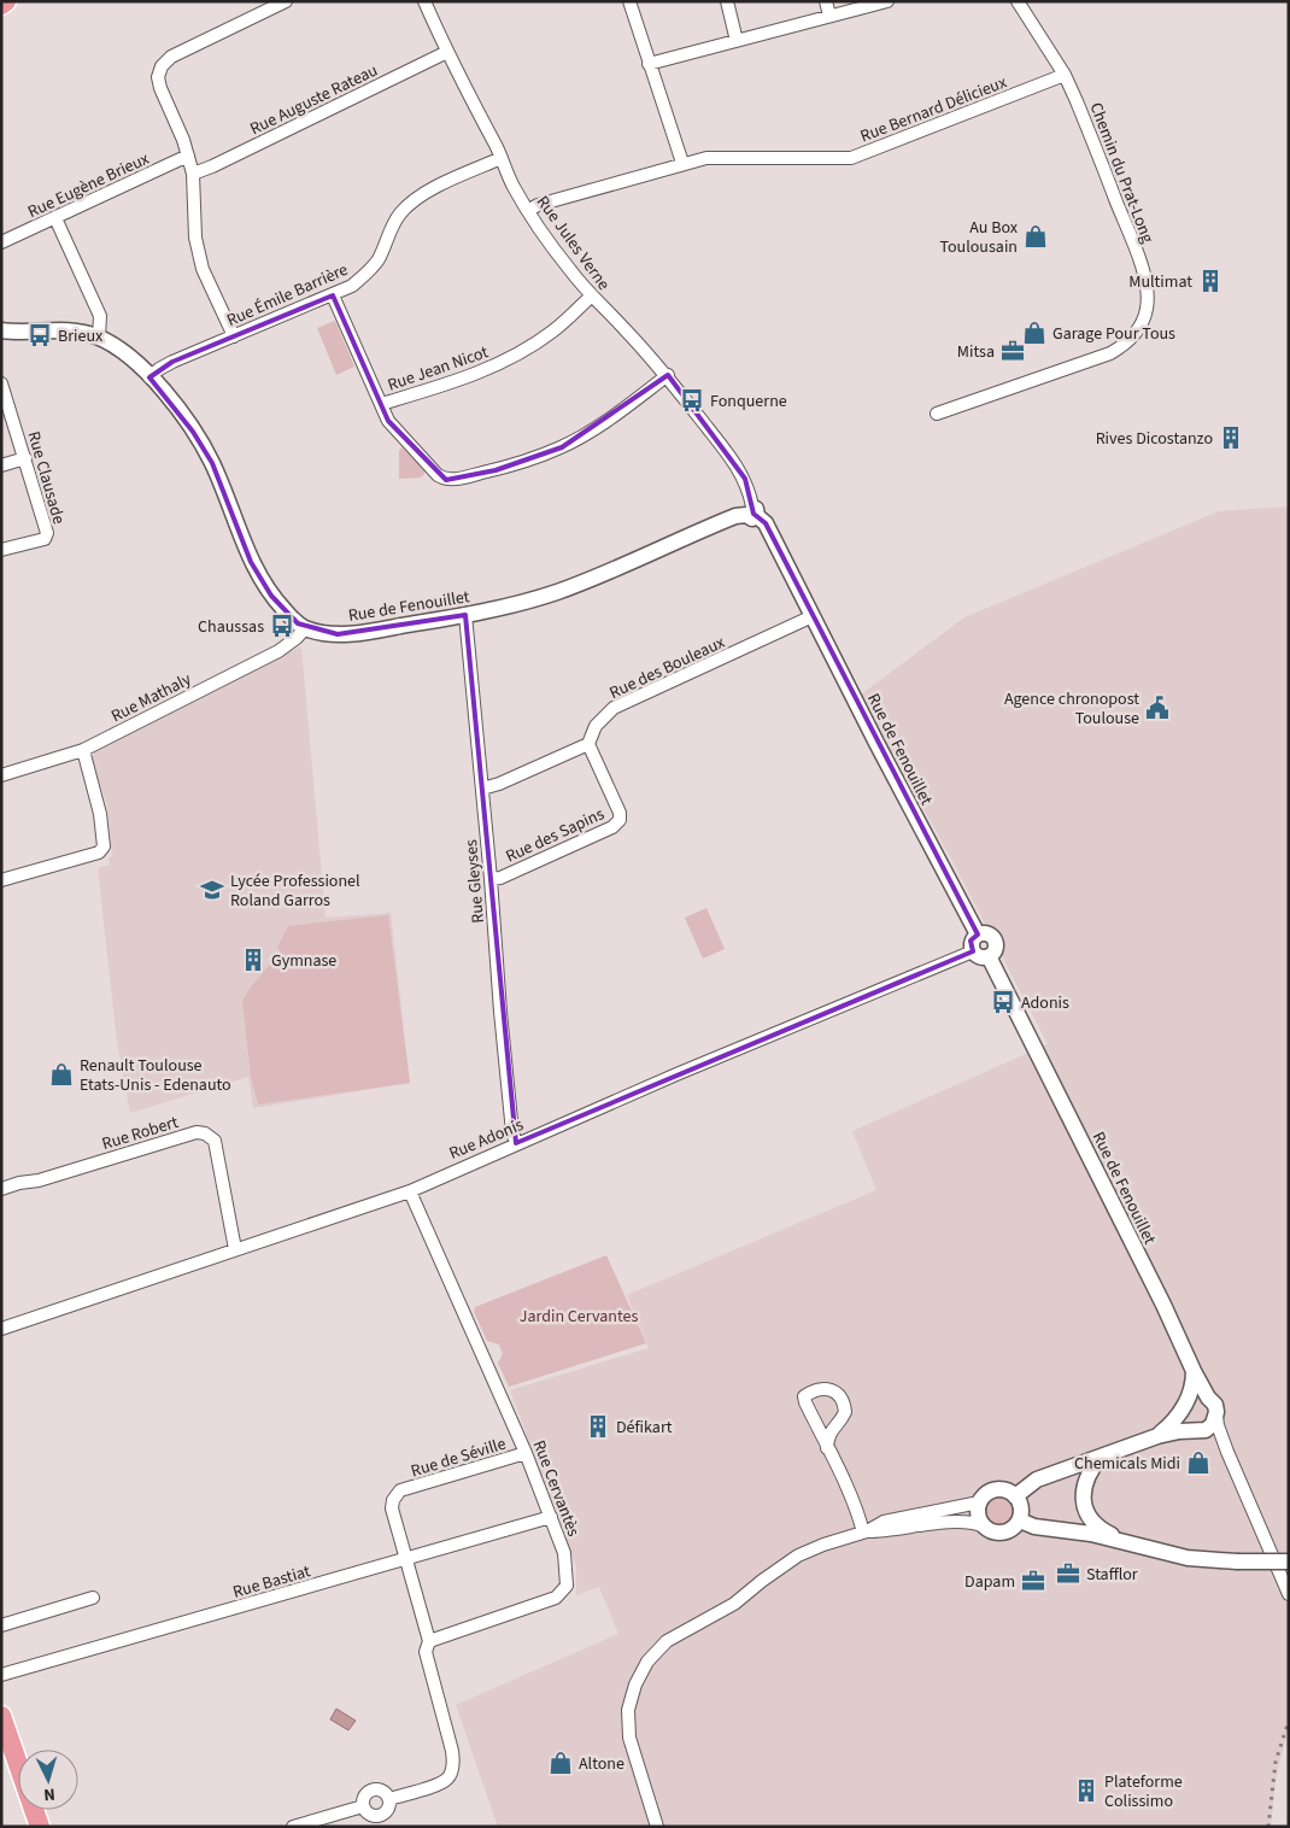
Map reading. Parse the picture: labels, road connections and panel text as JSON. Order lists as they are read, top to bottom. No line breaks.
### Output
{"streets":{"street":["Rue Auguste Rateau","Rue Bernard Délicieux","Chemin du Prat-Long","Rue Eugène Brieux","Rue Jules Verne","Rue Émile Barrière","Rue Jean Nicot","Rue Clausade","Rue de Fenouillet","Rue des Bouleaux","Rue Mathaly","Rue des Sapins","Rue Gleyses","Rue Robert","Rue Adonis","Rue de Séville","Rue Cervantès","Rue Bastiat"]},"crossings":[["Rue Auguste Rateau","Rue Jules Verne"],["Rue Bernard Délicieux","Chemin du Prat-Long"],["Rue Bernard Délicieux","Rue Jules Verne"],["Rue Jules Verne","Rue Émile Barrière"],["Rue Jules Verne","Rue Jean Nicot"],["Rue Jules Verne","Rue de Fenouillet"],["Rue de Fenouillet","Rue des Bouleaux"],["Rue de Fenouillet","Rue Mathaly"],["Rue de Fenouillet","Rue Gleyses"],["Rue de Fenouillet","Rue Adonis"],["Rue des Bouleaux","Rue des Sapins"],["Rue des Sapins","Rue Gleyses"],["Rue Gleyses","Rue Adonis"],["Rue Robert","Rue Adonis"],["Rue Adonis","Rue Cervantès"],["Rue de Séville","Rue Cervantès"],["Rue de Séville","Rue Bastiat"],["Rue Cervantès","Rue Bastiat"]],"parks":["Jardin Cervantes"],"places":{"shop":["Au Box Toulousain","Garage Pour Tous","Renault Toulouse Etats-Unis - Edenauto","Chemicals Midi","Altone"],"building":["Multimat","Rives Dicostanzo","Gymnase","Défikart","Plateforme Colissimo"],"bus stop":["Brieux","Fonquerne","Chaussas","Adonis"],"office":["Mitsa","Stafflor","Dapam"],"public building":["Agence chronopost Toulouse"],"school or university":["Lycée Professionel Roland Garros"]},"north":"bottom"}
